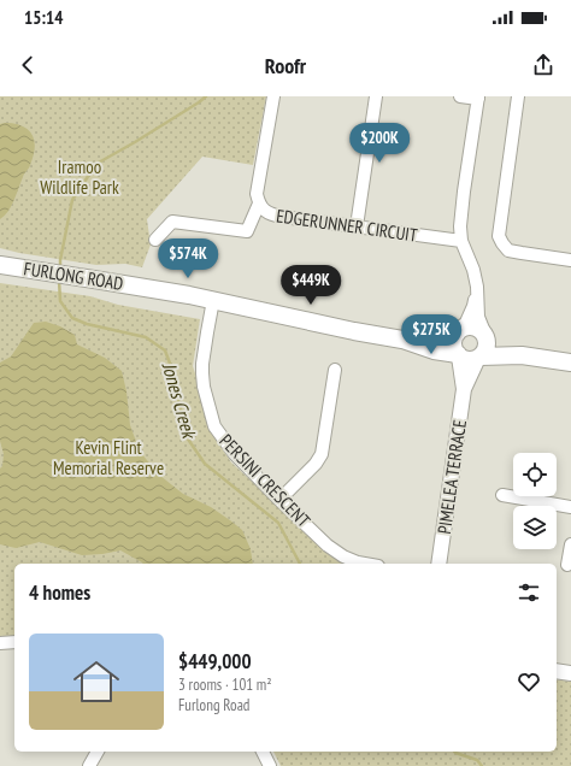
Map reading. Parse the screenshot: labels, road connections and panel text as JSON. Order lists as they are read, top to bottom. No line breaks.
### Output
{"streets":{"main road":["FURLONG ROAD"],"street":["EDGERUNNER CIRCUIT","PIMELEA TERRACE","PERSINI CRESCENT"]},"crossings":[["FURLONG ROAD","PIMELEA TERRACE"],["FURLONG ROAD","PERSINI CRESCENT"]],"water":["Jones Creek"],"parks":["Iramoo Wildlife Park","Kevin Flint Memorial Reserve"],"page":{"status":"15:14","header":"Roofr","price":["$200K","$574K","$449K","$275K"],"heading":"4 homes","list":[{"name":"$449,000","note":"3 rooms · 101 m² · Furlong Road"}]}}
